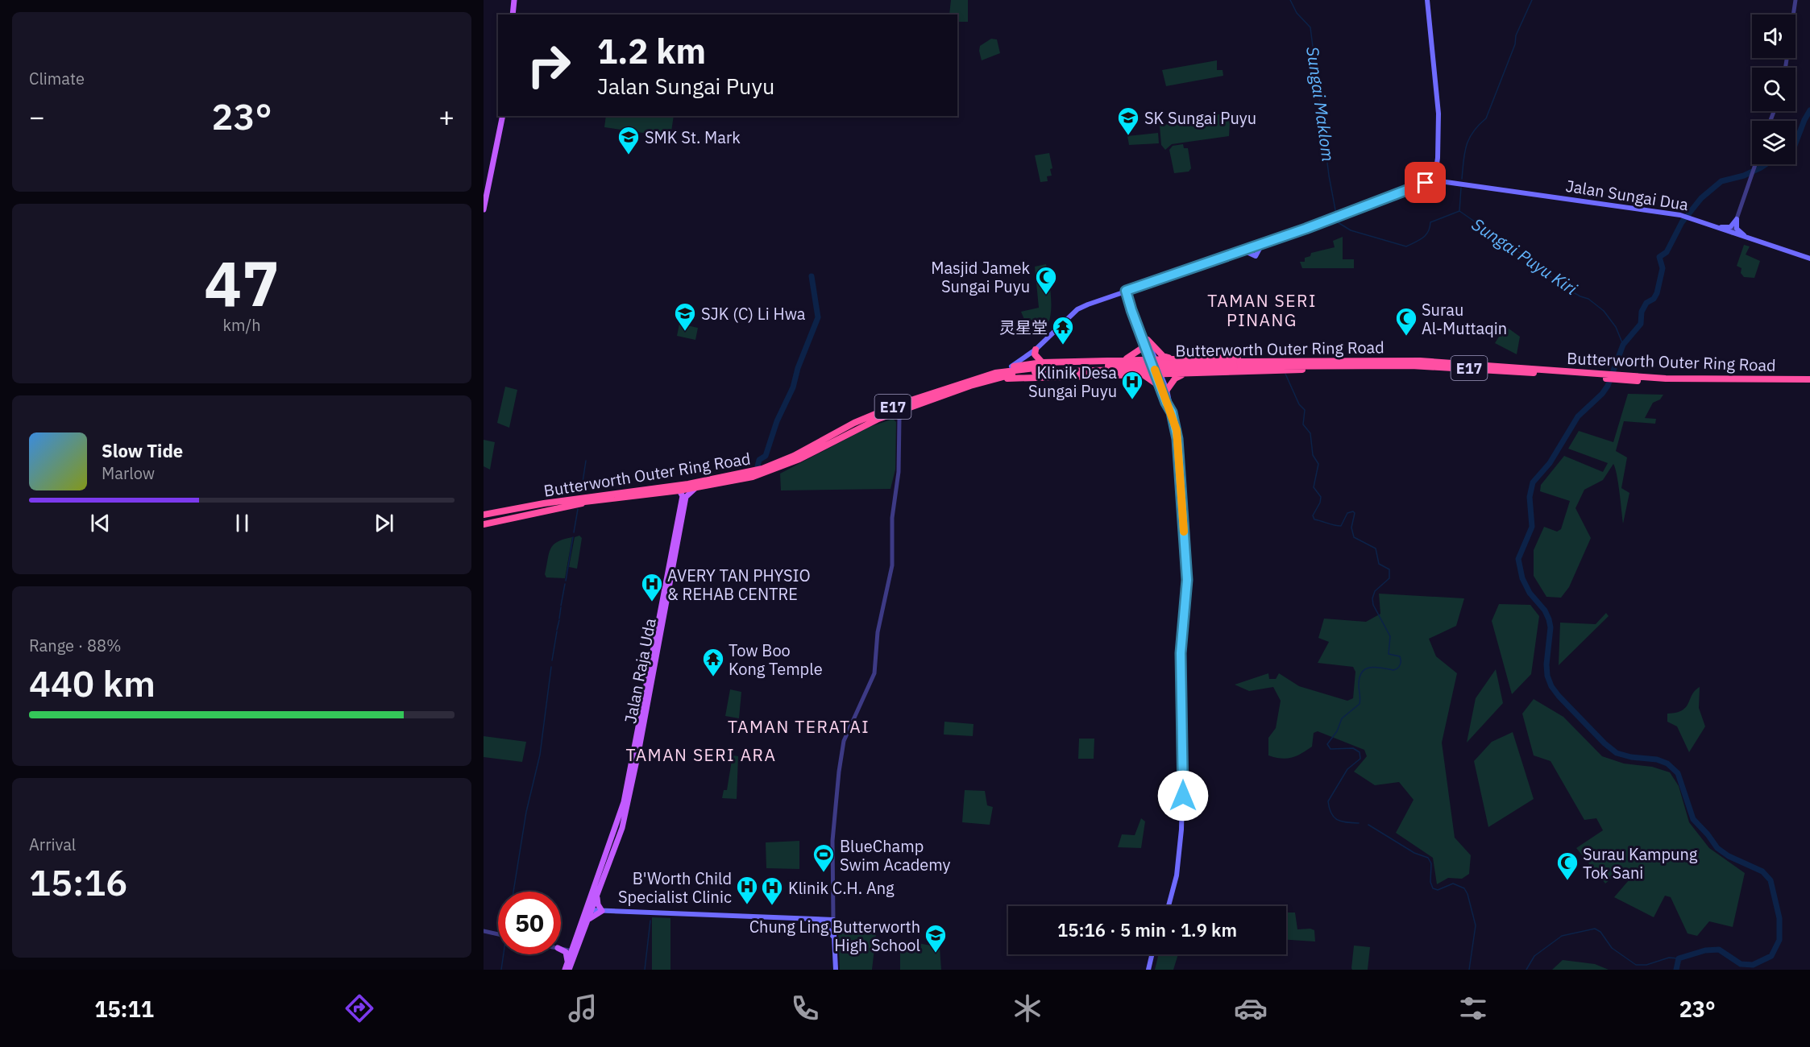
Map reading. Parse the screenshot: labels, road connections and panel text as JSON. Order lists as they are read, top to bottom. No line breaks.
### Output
{"streets":{"highway":["Butterworth Outer Ring Road","E17"],"main road":["Jalan Sungai Dua","Jalan Raja Uda"]},"crossings":[["Butterworth Outer Ring Road","Jalan Raja Uda"]],"districts":["TAMAN SERI PINANG","TAMAN TERATAI","TAMAN SERI ARA"],"water":["Sungai Maklom","Sungai Puyu Kiri"],"places":{"school or university":["SK Sungai Puyu","SMK St. Mark","SJK (C) Li Hwa","Chung Ling Butterworth High School"],"mosque":["Masjid Jamek Sungai Puyu","Surau Al-Muttaqin","Surau Kampung Tok Sani"],"temple":["灵星堂","Tow Boo Kong Temple"],"hospital":["Klinik Desa Sungai Puyu","AVERY TAN PHYSIO & REHAB CENTRE","B'Worth Child Specialist Clinic","Klinik C.H. Ang"],"sports":["BlueChamp Swim Academy"]},"page":{"tile":["Climate",["47","km/h"],["Range · 88%","440 km"],["Arrival","15:16"]],"turn":["1.2 km","Jalan Sungai Puyu"],"heat":["−","23°","+"],"song":["Slow Tide","Marlow"],"limit":"50","trip":"15:16 · 5 min · 1.9 km","tabs":["15:11","23°"]}}
